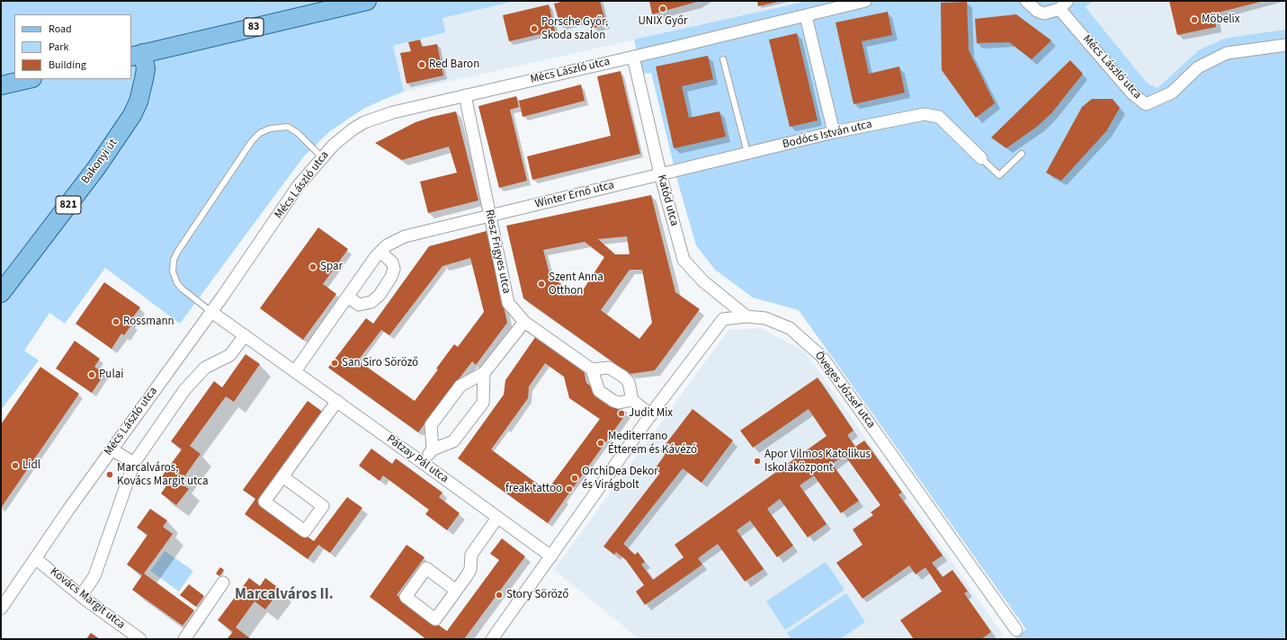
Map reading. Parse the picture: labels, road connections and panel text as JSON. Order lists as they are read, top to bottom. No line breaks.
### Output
{"streets":{"main road":["83","Bakonyi út","821"],"street":["Mécs László utca","Bodócs István utca","Winter Ernő utca","Katód utca","Riesz Frigyes utca","Öveges József utca","Pátzay Pál utca","Kovács Margit utca"]},"crossings":[["83","Bakonyi út"],["Mécs László utca","Katód utca"],["Mécs László utca","Riesz Frigyes utca"],["Mécs László utca","Pátzay Pál utca"],["Mécs László utca","Kovács Margit utca"],["Bodócs István utca","Winter Ernő utca"],["Bodócs István utca","Katód utca"],["Winter Ernő utca","Katód utca"],["Winter Ernő utca","Riesz Frigyes utca"],["Winter Ernő utca","Pátzay Pál utca"],["Katód utca","Öveges József utca"],["Öveges József utca","Pátzay Pál utca"]],"districts":["Marcalváros II."],"places":["UNIX Győr","Möbelix","Porsche Győr, Skoda szalon","Red Baron","Spar","Szent Anna Otthon","Rossmann","San Siro Söröző","Pulai","Judit Mix","Mediterrano Étterem és Kávézó","Apor Vilmos Katolikus Iskolaközpont","Lidl","Marcalváros, Kovács Margit utca","OrchiDea Dekor és Virágbolt","freak tattoo","Story Söröző"],"legend":["Road","Park","Building"]}
